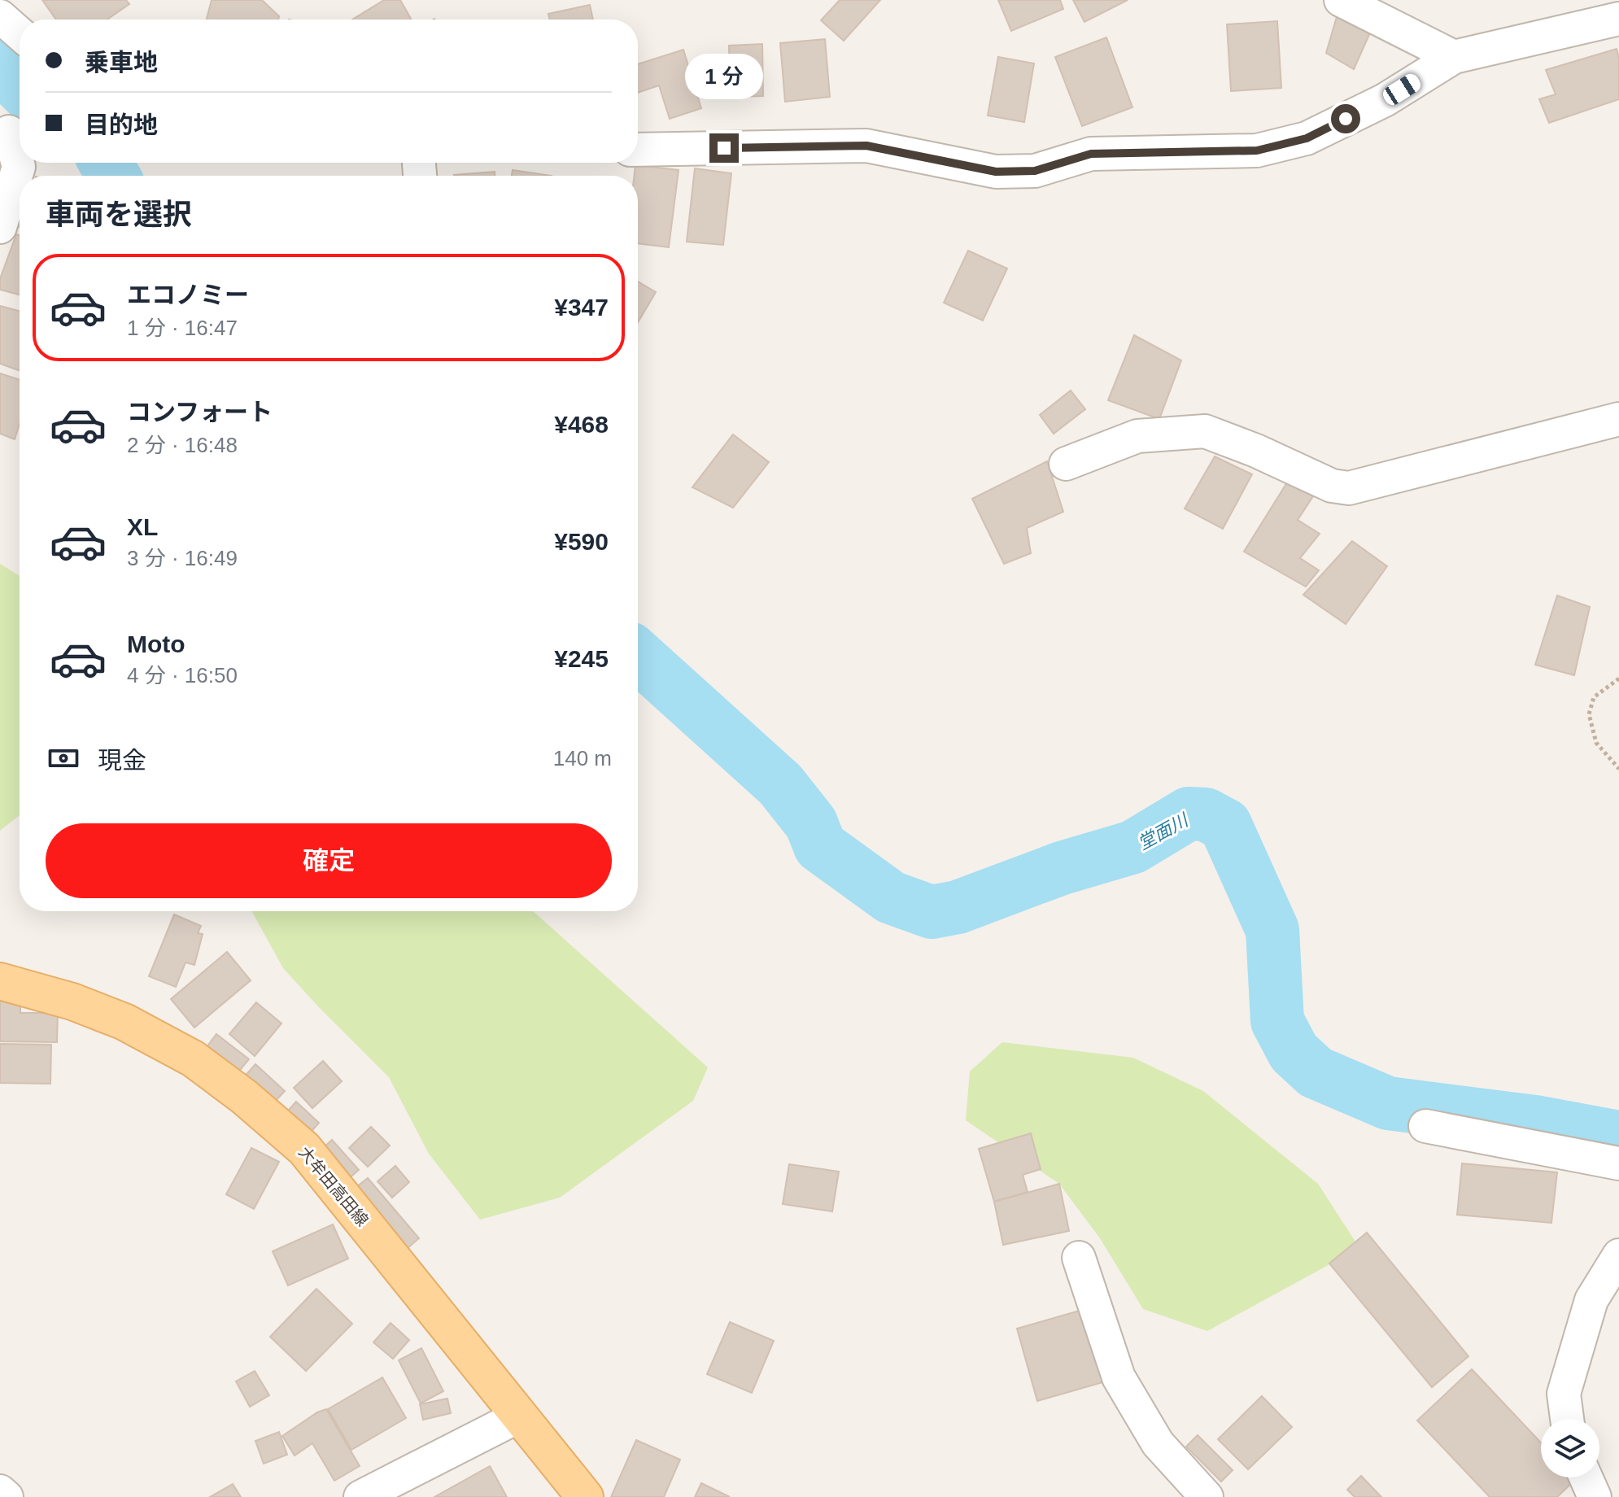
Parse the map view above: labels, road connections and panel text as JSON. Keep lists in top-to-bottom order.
{
  "streets": {
    "main road": ["大牟田高田線"]
  },
  "water": ["堂面川"],
  "page": {
    "banner": ["乗車地", "目的地"],
    "bubble": "1 分",
    "heading": "車両を選択",
    "list": [
      {
        "name": "エコノミー",
        "note": "1 分 · 16:47",
        "value": "¥347"
      },
      {
        "name": "コンフォート",
        "note": "2 分 · 16:48",
        "value": "¥468"
      },
      {
        "name": "XL",
        "note": "3 分 · 16:49",
        "value": "¥590"
      },
      {
        "name": "Moto",
        "note": "4 分 · 16:50",
        "value": "¥245"
      }
    ],
    "pay": ["現金", "140 m"],
    "buttons": "確定"
  }
}
